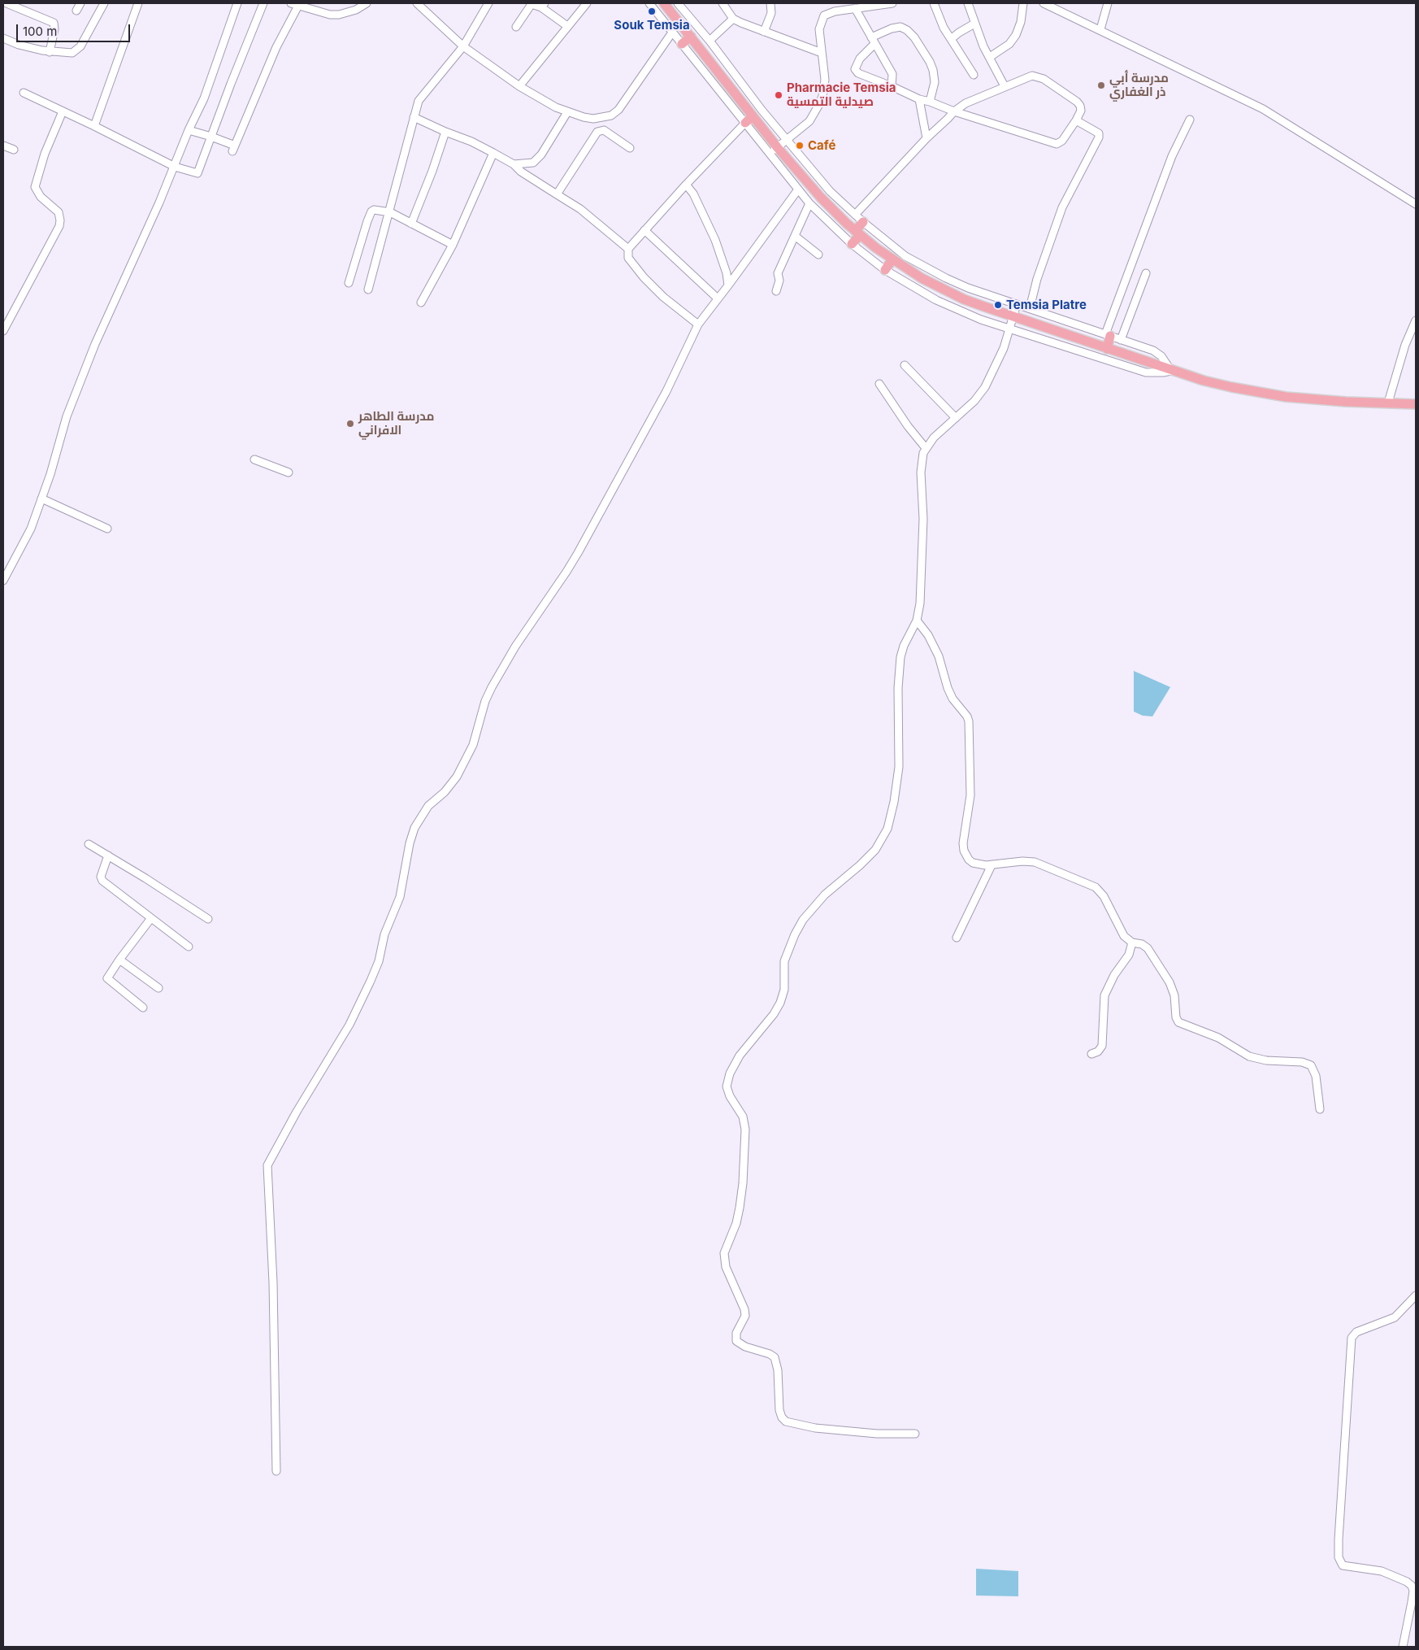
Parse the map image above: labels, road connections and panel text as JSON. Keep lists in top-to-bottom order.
{
  "places": [
    "Souk Temsia",
    "مدرسة أبي ذر الغفاري",
    "Pharmacie Temsia صيدلية التمسية",
    "Café",
    "Temsia Platre",
    "مدرسة الطاهر الافراني"
  ],
  "scale_bar": "100 m"
}
